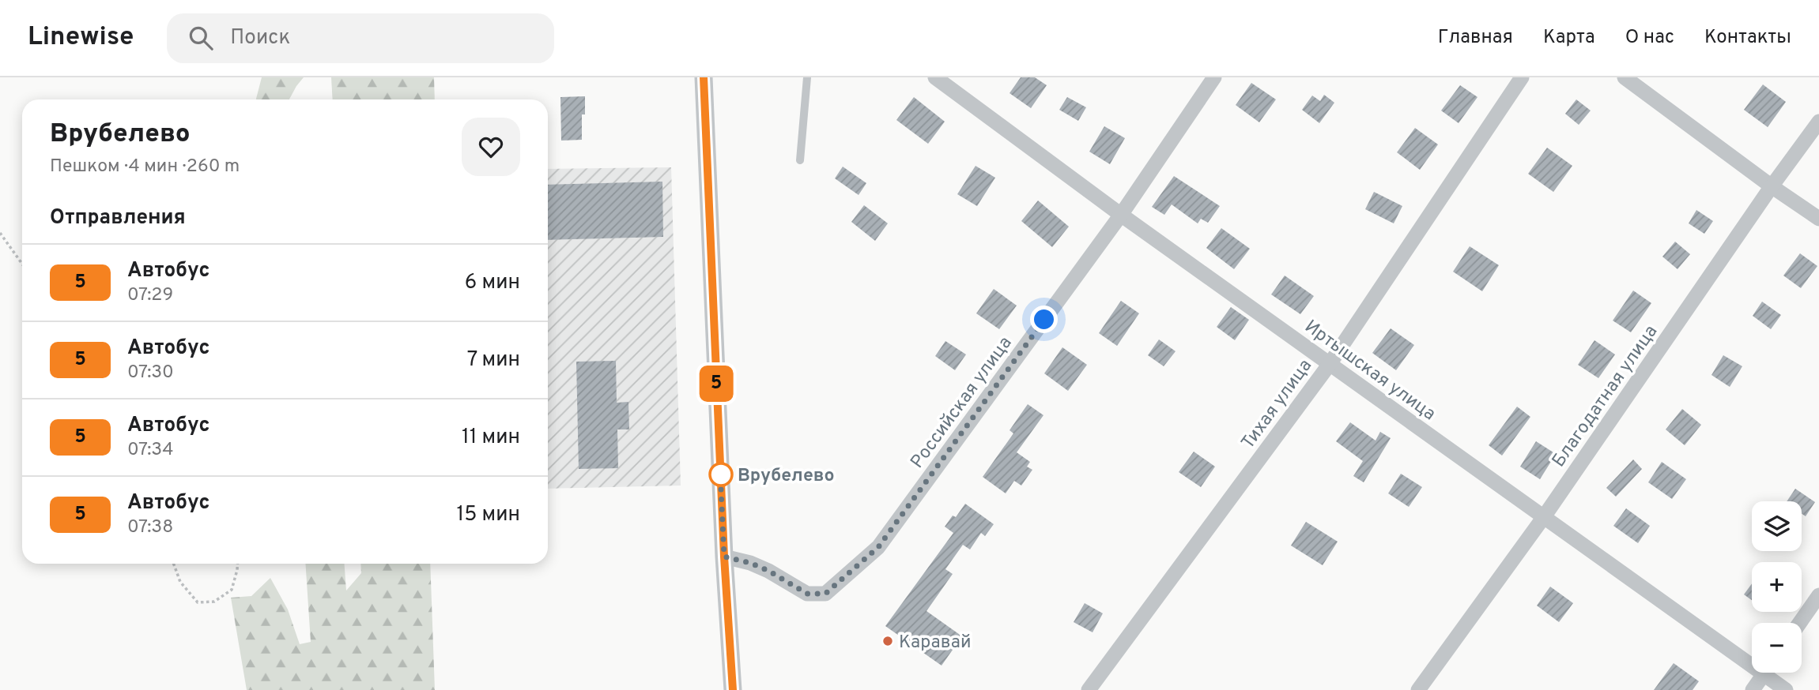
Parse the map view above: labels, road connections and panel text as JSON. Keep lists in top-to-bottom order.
{
  "streets": {
    "street": [
      "Иртышская улица",
      "Благодатная улица",
      "Российская улица",
      "Тихая улица"
    ]
  },
  "crossings": [
    ["Иртышская улица", "Благодатная улица"],
    ["Иртышская улица", "Российская улица"],
    ["Иртышская улица", "Тихая улица"]
  ],
  "places": ["Врубелево", "Каравай"],
  "lines": ["bus line 5"],
  "page": {
    "header": "Linewise",
    "search": "Поиск",
    "nav": [
      "Главная",
      "Карта",
      "О нас",
      "Контакты"
    ],
    "on_map": "5",
    "heading": [
      ["Врубелево", "Пешком · 4 мин · 260 m"],
      "Отправления"
    ],
    "list": [
      {
        "mark": "5",
        "name": "Автобус",
        "note": "07:29",
        "value": "6 мин"
      },
      {
        "mark": "5",
        "name": "Автобус",
        "note": "07:30",
        "value": "7 мин"
      },
      {
        "mark": "5",
        "name": "Автобус",
        "note": "07:34",
        "value": "11 мин"
      },
      {
        "mark": "5",
        "name": "Автобус",
        "note": "07:38",
        "value": "15 мин"
      }
    ],
    "map_buttons": ["+", "−"]
  }
}
